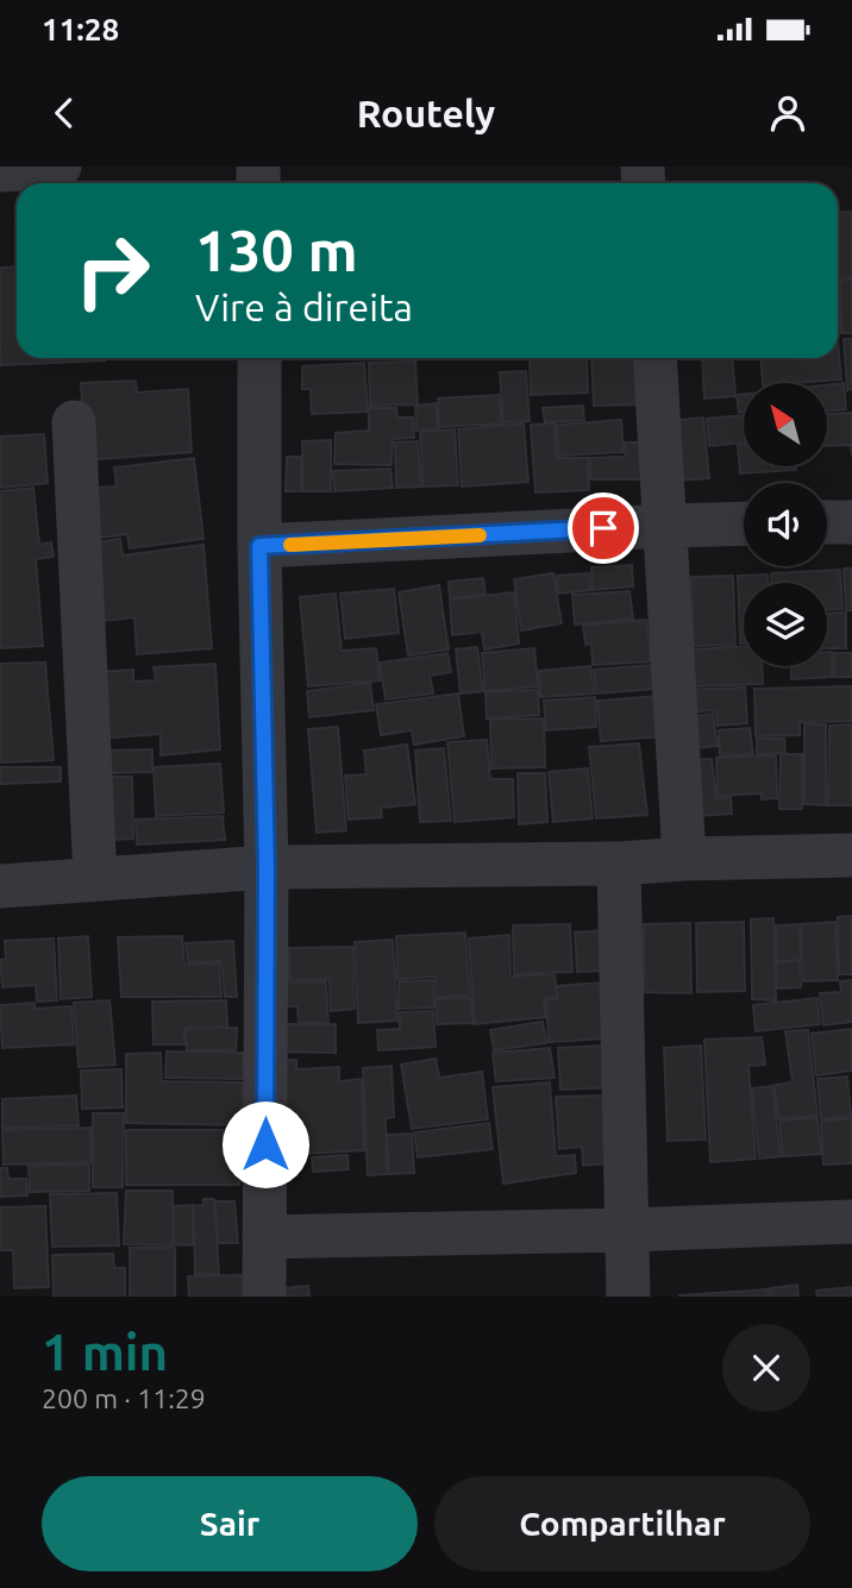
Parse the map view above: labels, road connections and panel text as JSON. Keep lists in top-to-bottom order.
{
  "north": "top left",
  "page": {
    "status": "11:28",
    "header": "Routely",
    "turn": ["130 m", "Vire à direita"],
    "heading": ["1 min", "200 m · 11:29"],
    "buttons": ["Sair", "Compartilhar"]
  }
}
